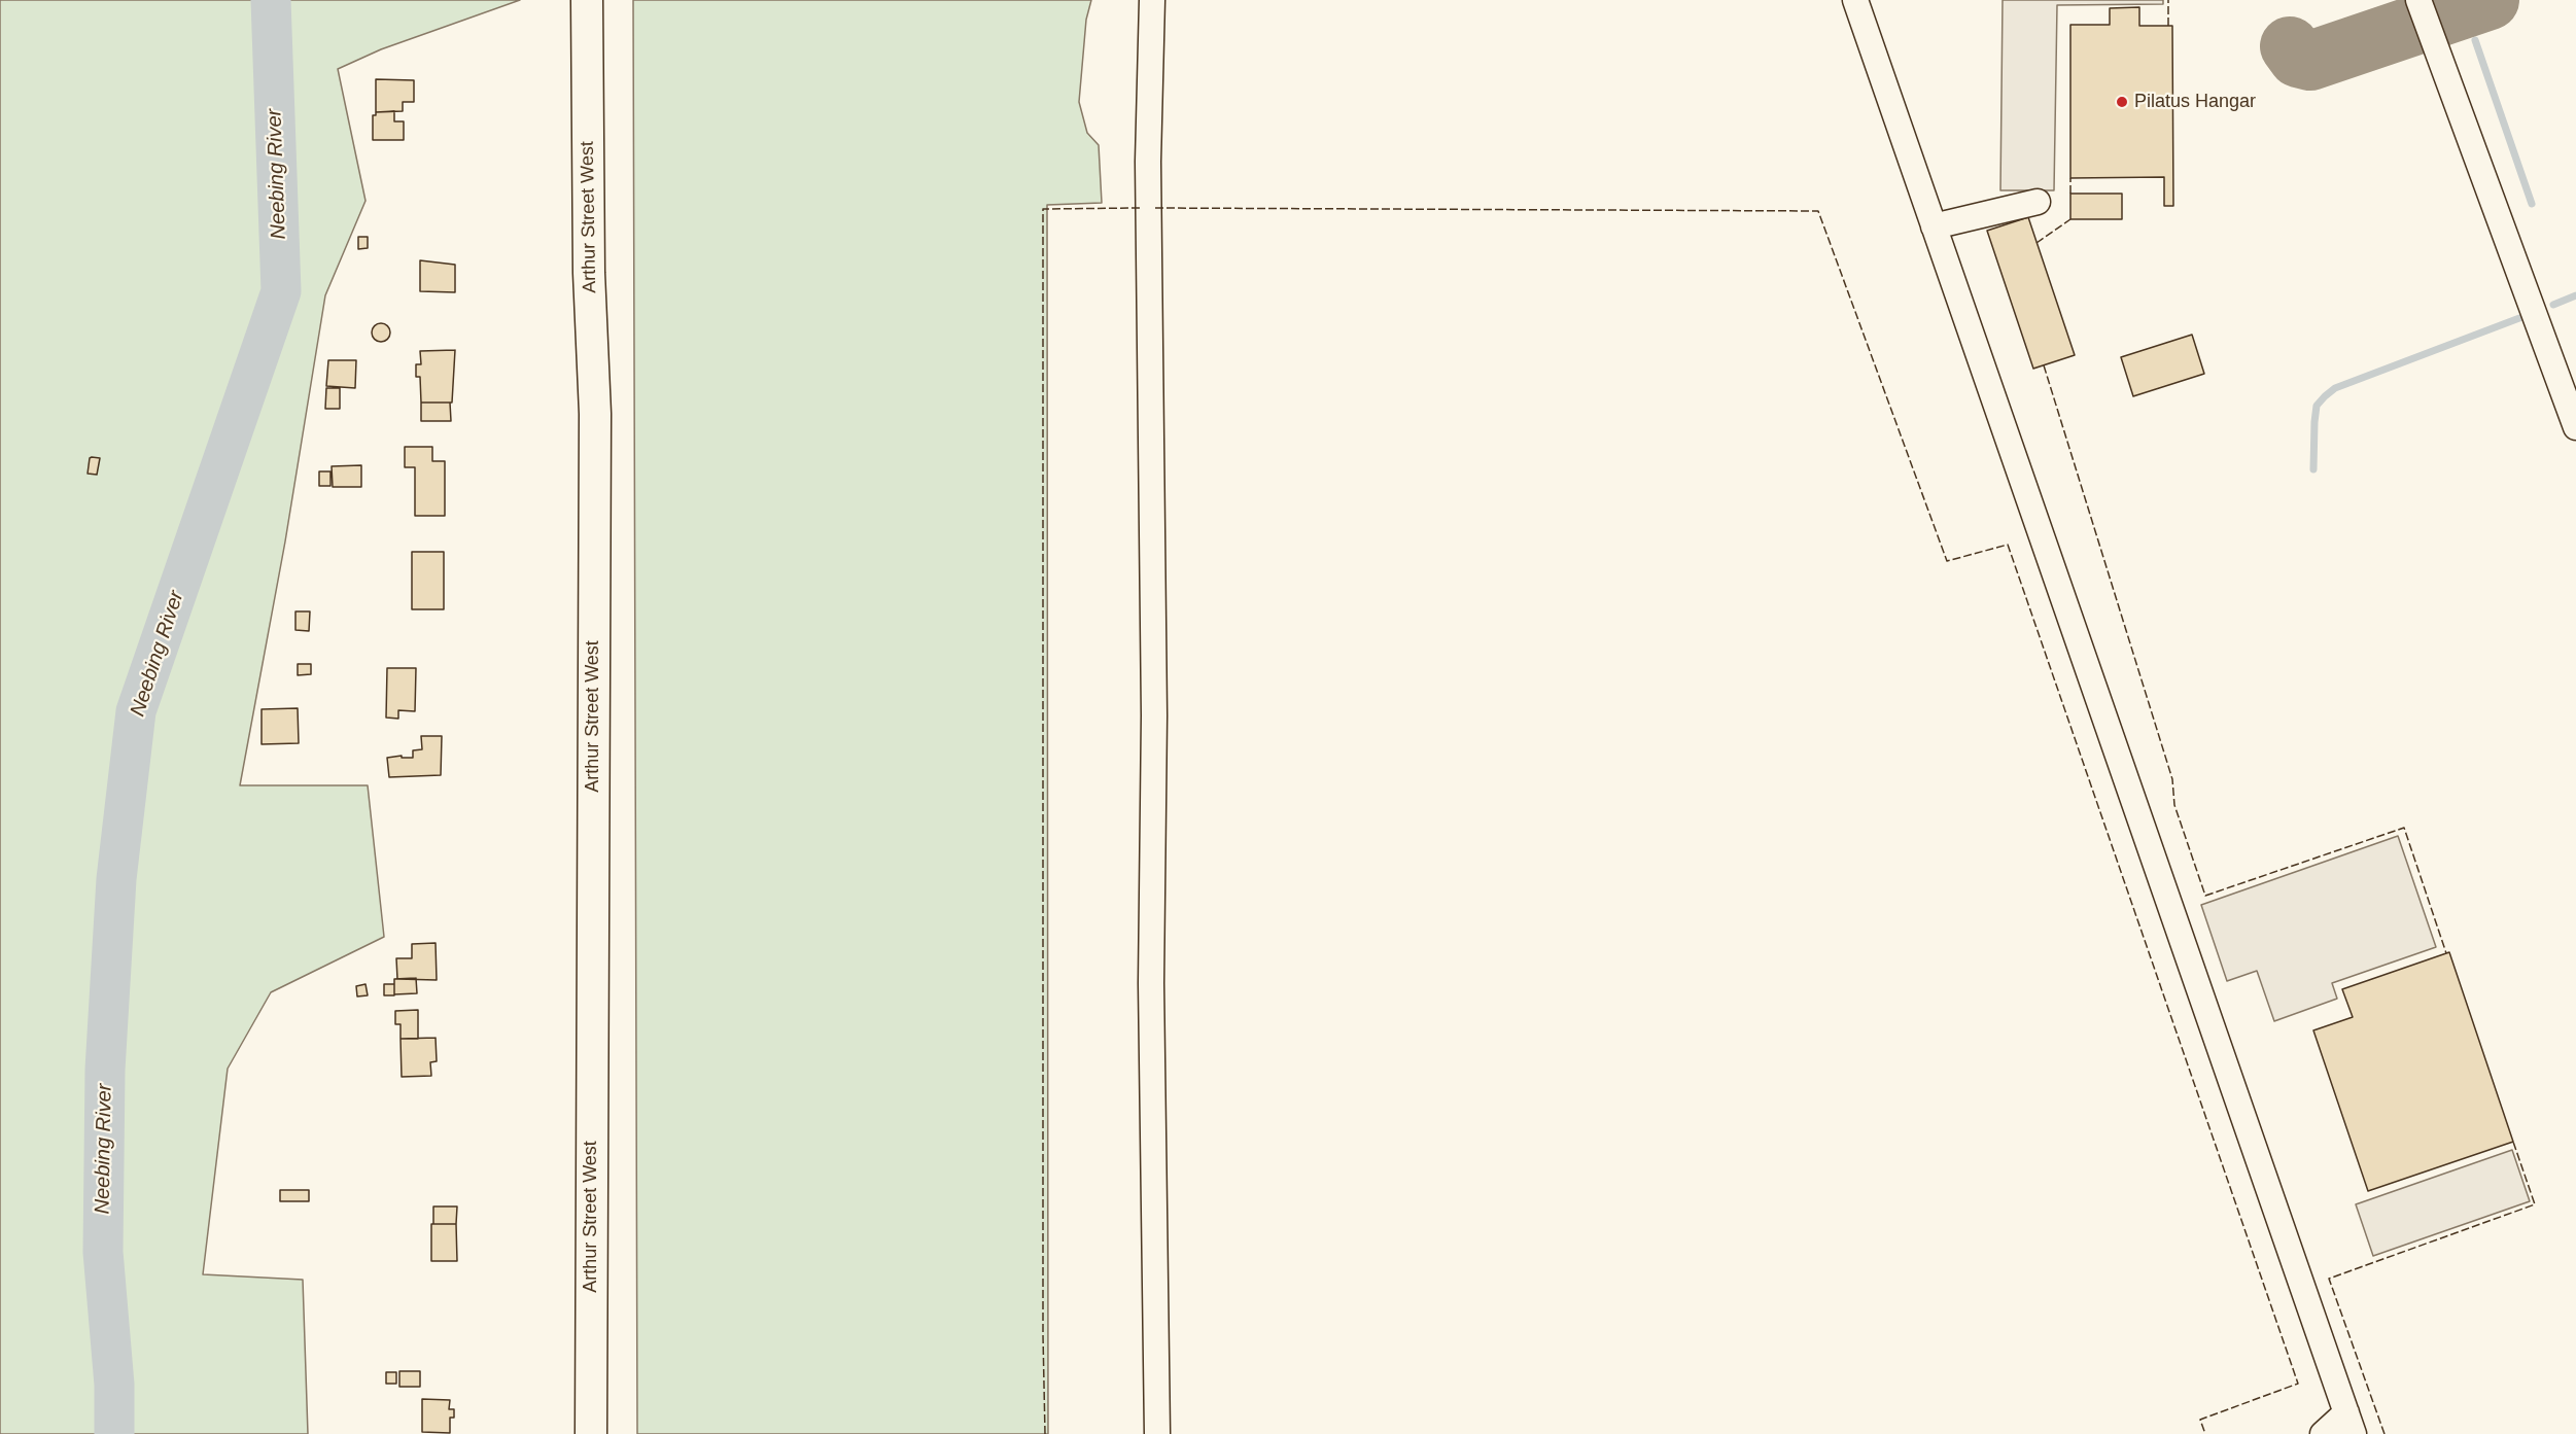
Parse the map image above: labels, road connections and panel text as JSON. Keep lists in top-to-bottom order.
{
  "streets": {
    "main road": ["Arthur Street West"]
  },
  "water": ["Neebing River"],
  "places": ["Pilatus Hangar"]
}
